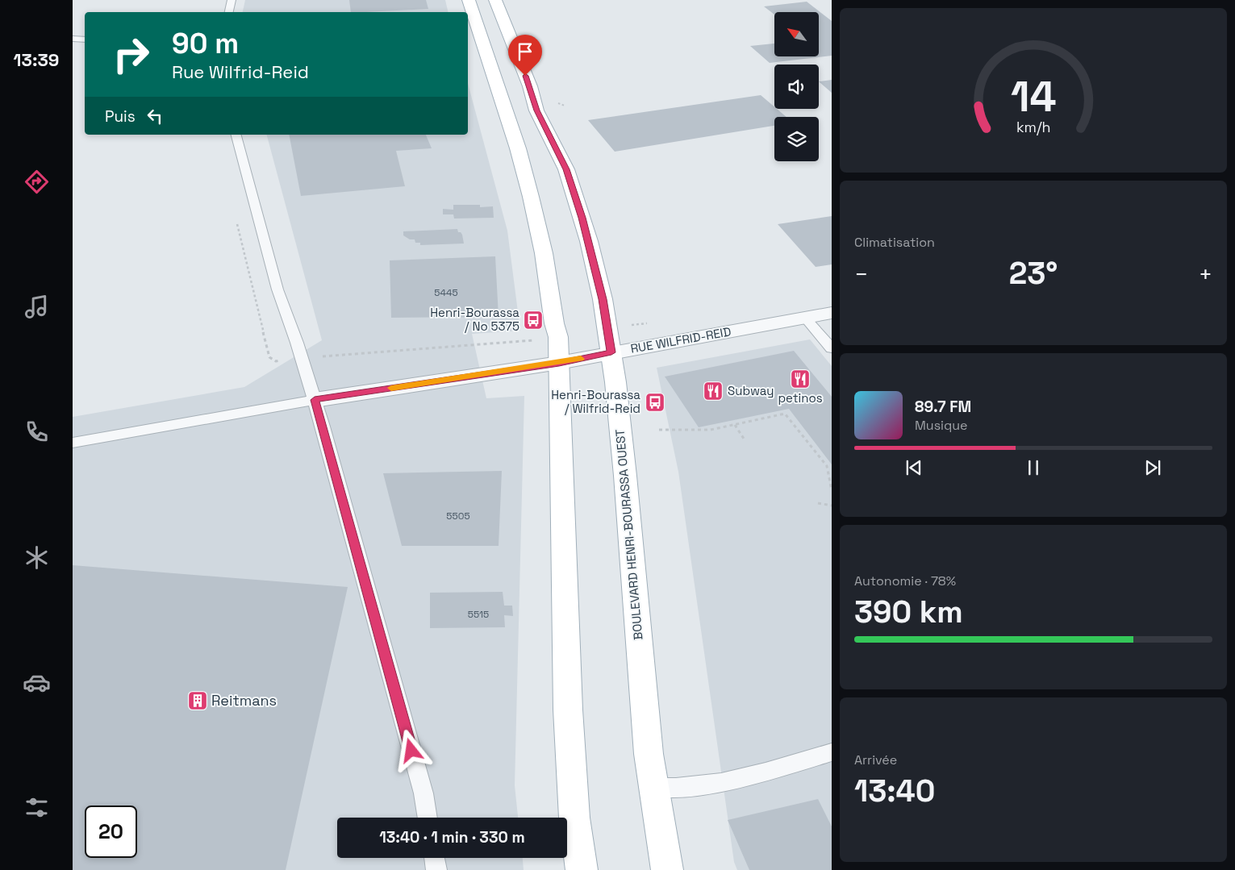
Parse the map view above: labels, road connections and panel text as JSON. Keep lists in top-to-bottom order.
{
  "streets": {
    "main road": ["BOULEVARD HENRI-BOURASSA OUEST"],
    "street": ["RUE WILFRID-REID"]
  },
  "crossings": [
    ["RUE WILFRID-REID", "BOULEVARD HENRI-BOURASSA OUEST"]
  ],
  "places": {
    "bus stop": ["Henri-Bourassa / No 5375", "Henri-Bourassa / Wilfrid-Reid"],
    "restaurant": ["petinos", "Subway"],
    "building": ["Reitmans"]
  },
  "house_numbers": ["5445", "5505", "5515"],
  "north": "top left",
  "page": {
    "tabs": "13:39",
    "turn": ["90 m", "Rue Wilfrid-Reid"],
    "then": "Puis",
    "tile": [
      "Climatisation",
      ["Autonomie · 78%", "390 km"],
      ["Arrivée", "13:40"]
    ],
    "heat": ["−", "23°", "+"],
    "song": ["89.7 FM", "Musique"],
    "limit": "20",
    "trip": "13:40 · 1 min · 330 m",
    "gauge": ["14", "km/h"]
  }
}
